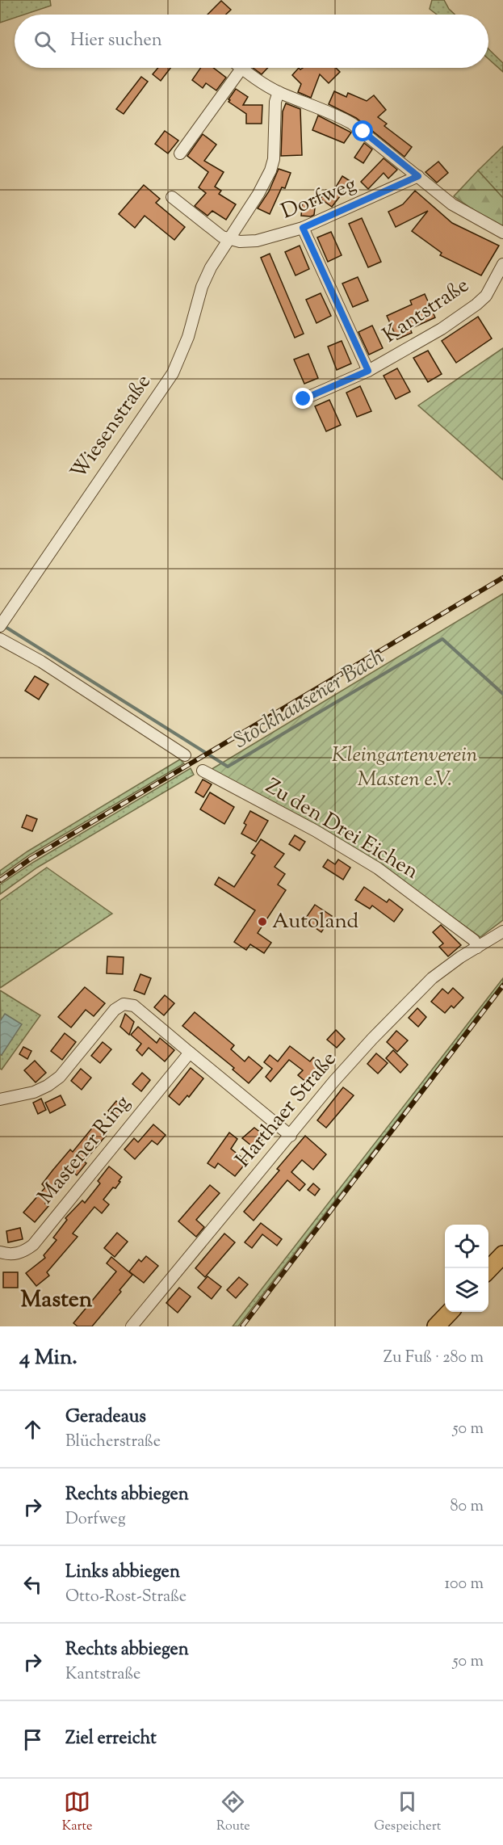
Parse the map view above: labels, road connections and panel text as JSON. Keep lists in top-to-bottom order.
{
  "streets": {
    "street": [
      "Dorfweg",
      "Kantstraße",
      "Wiesenstraße",
      "Zu den Drei Eichen",
      "Harthaer Straße",
      "Mastener Ring"
    ]
  },
  "crossings": [
    ["Dorfweg", "Wiesenstraße"],
    ["Zu den Drei Eichen", "Harthaer Straße"]
  ],
  "districts": ["Masten"],
  "water": ["Stockhausener Bach"],
  "parks": ["Kleingartenverein Masten e.V."],
  "places": ["Autoland"],
  "page": {
    "search": "Hier suchen",
    "heading": ["4 Min.", "Zu Fuß · 280 m"],
    "list": [
      ["Geradeaus", "Blücherstraße", "50 m"],
      ["Rechts abbiegen", "Dorfweg", "80 m"],
      ["Links abbiegen", "Otto-Rost-Straße", "100 m"],
      ["Rechts abbiegen", "Kantstraße", "50 m"],
      "Ziel erreicht"
    ],
    "nav": ["Karte", "Route", "Gespeichert"]
  }
}
